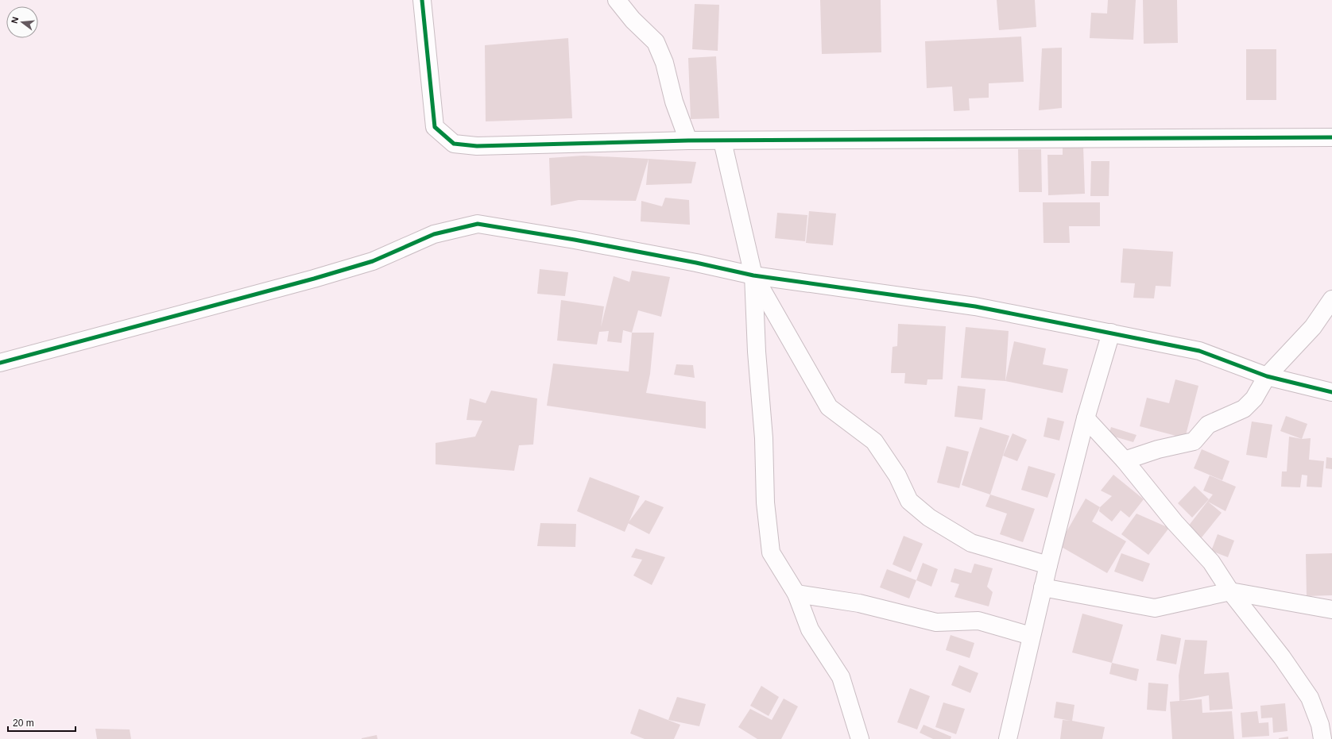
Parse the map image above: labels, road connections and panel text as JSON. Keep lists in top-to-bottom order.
{
  "scale_bar": "20 m",
  "north": "left"
}
